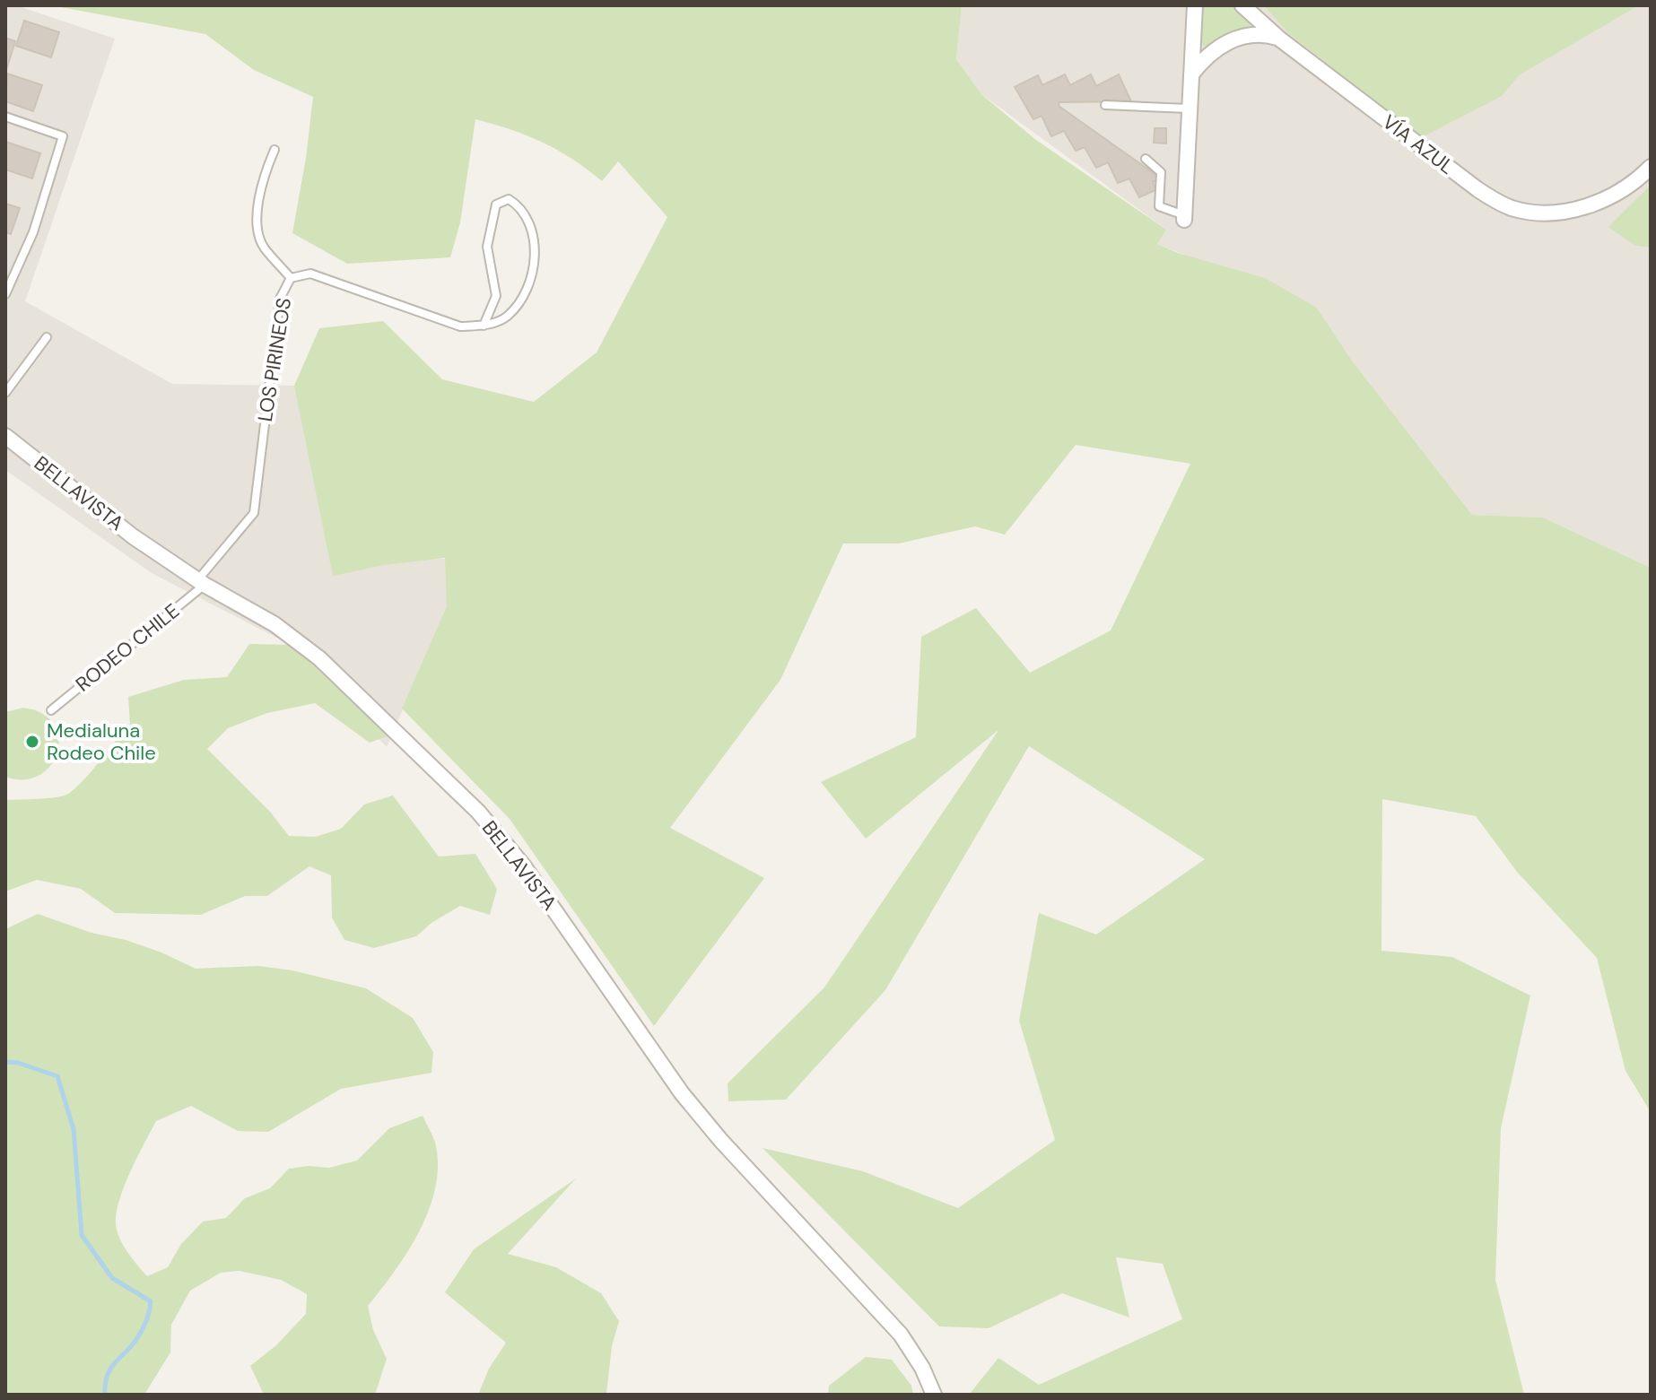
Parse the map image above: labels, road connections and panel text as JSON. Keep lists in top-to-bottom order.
{
  "streets": {
    "street": ["VÍA AZUL", "BELLAVISTA"],
    "lane": ["LOS PIRINEOS", "RODEO CHILE"]
  },
  "crossings": [
    ["LOS PIRINEOS", "BELLAVISTA"],
    ["LOS PIRINEOS", "RODEO CHILE"],
    ["BELLAVISTA", "RODEO CHILE"]
  ],
  "places": ["Medialuna Rodeo Chile"]
}
